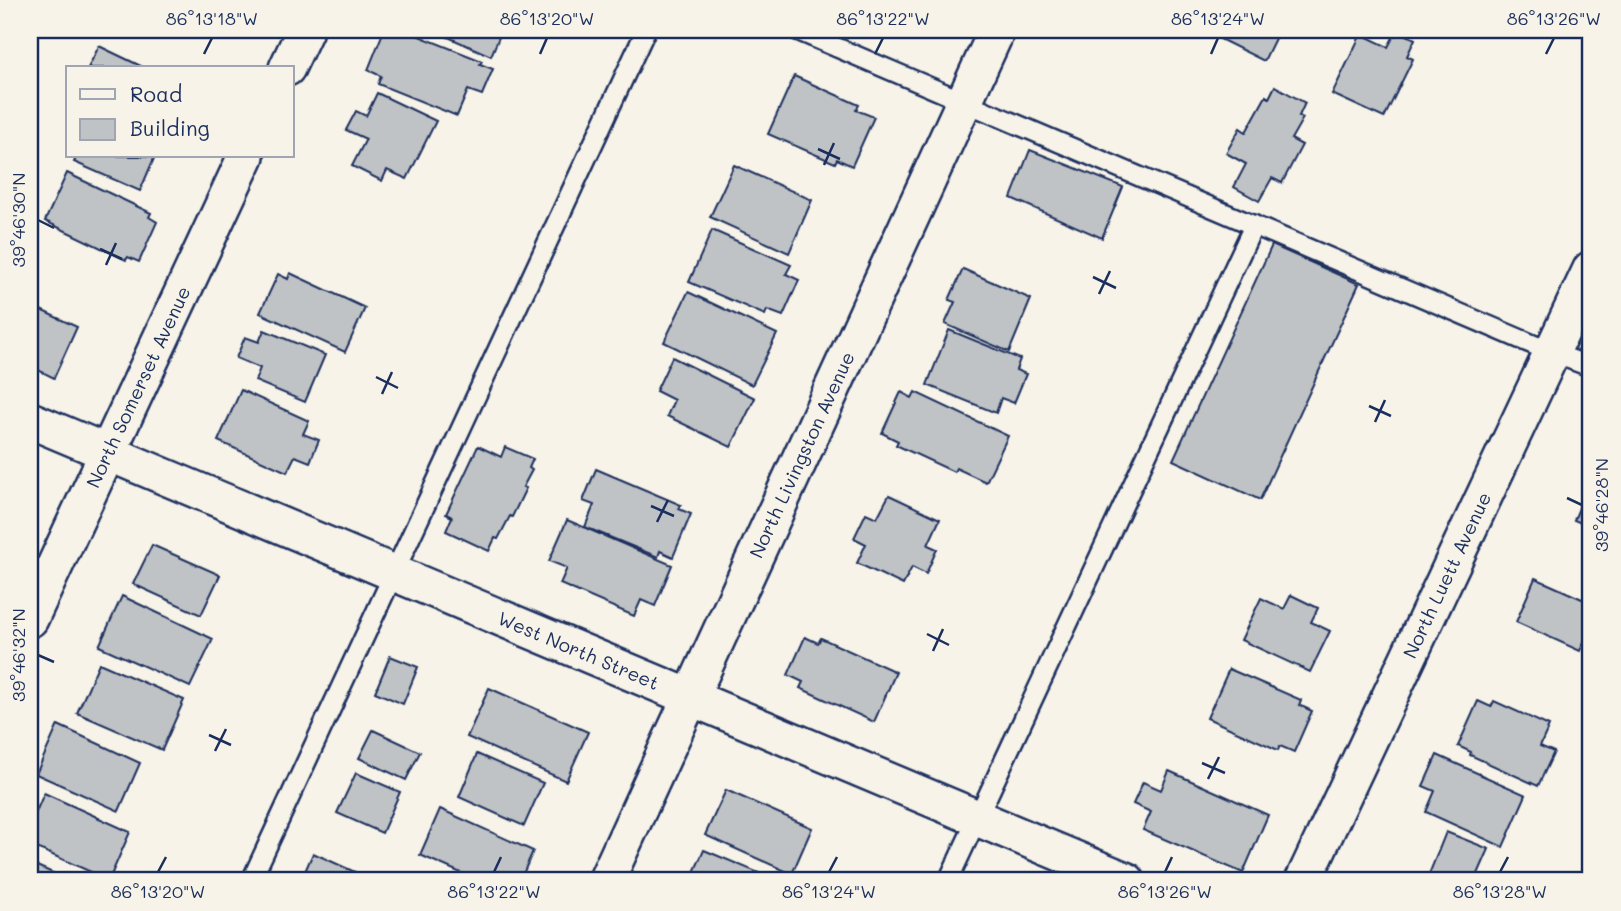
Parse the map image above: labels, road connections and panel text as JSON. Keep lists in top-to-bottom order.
{
  "streets": {
    "street": [
      "North Somerset Avenue",
      "North Livingston Avenue",
      "North Luett Avenue",
      "West North Street"
    ]
  },
  "crossings": [
    ["North Somerset Avenue", "West North Street"],
    ["North Livingston Avenue", "West North Street"]
  ],
  "legend": ["Road", "Building"],
  "coordinates": [
    "86°13'18\"W",
    "86°13'20\"W",
    "86°13'22\"W",
    "86°13'24\"W",
    "86°13'26\"W",
    "39°46'30\"N",
    "39°46'28\"N",
    "39°46'32\"N",
    "86°13'28\"W"
  ]
}
